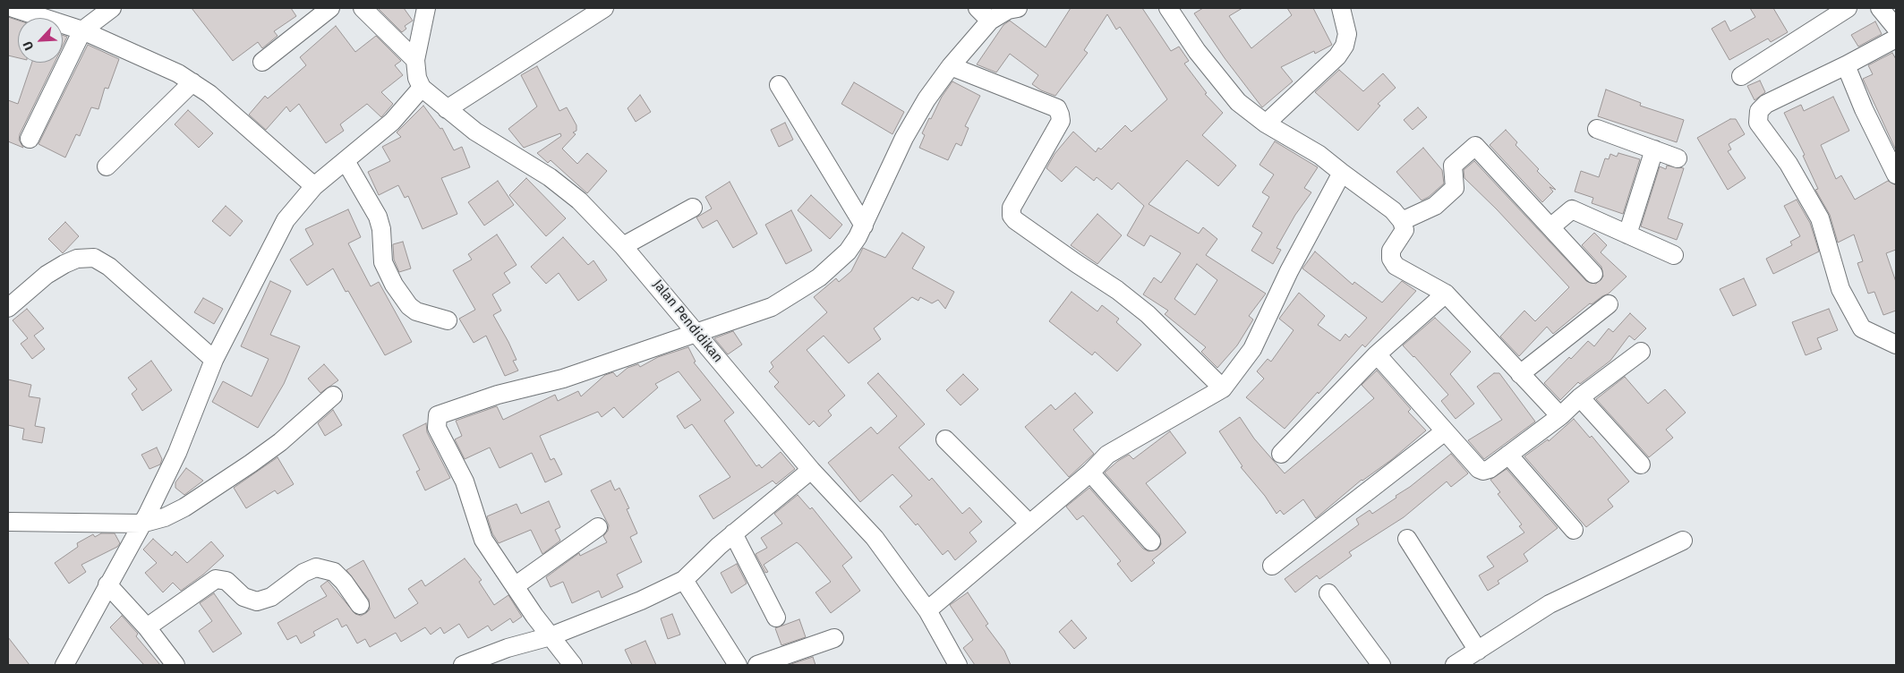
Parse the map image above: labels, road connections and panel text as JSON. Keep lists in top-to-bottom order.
{
  "streets": {
    "street": ["Jalan Pendidikan"]
  },
  "north": "bottom left"
}
